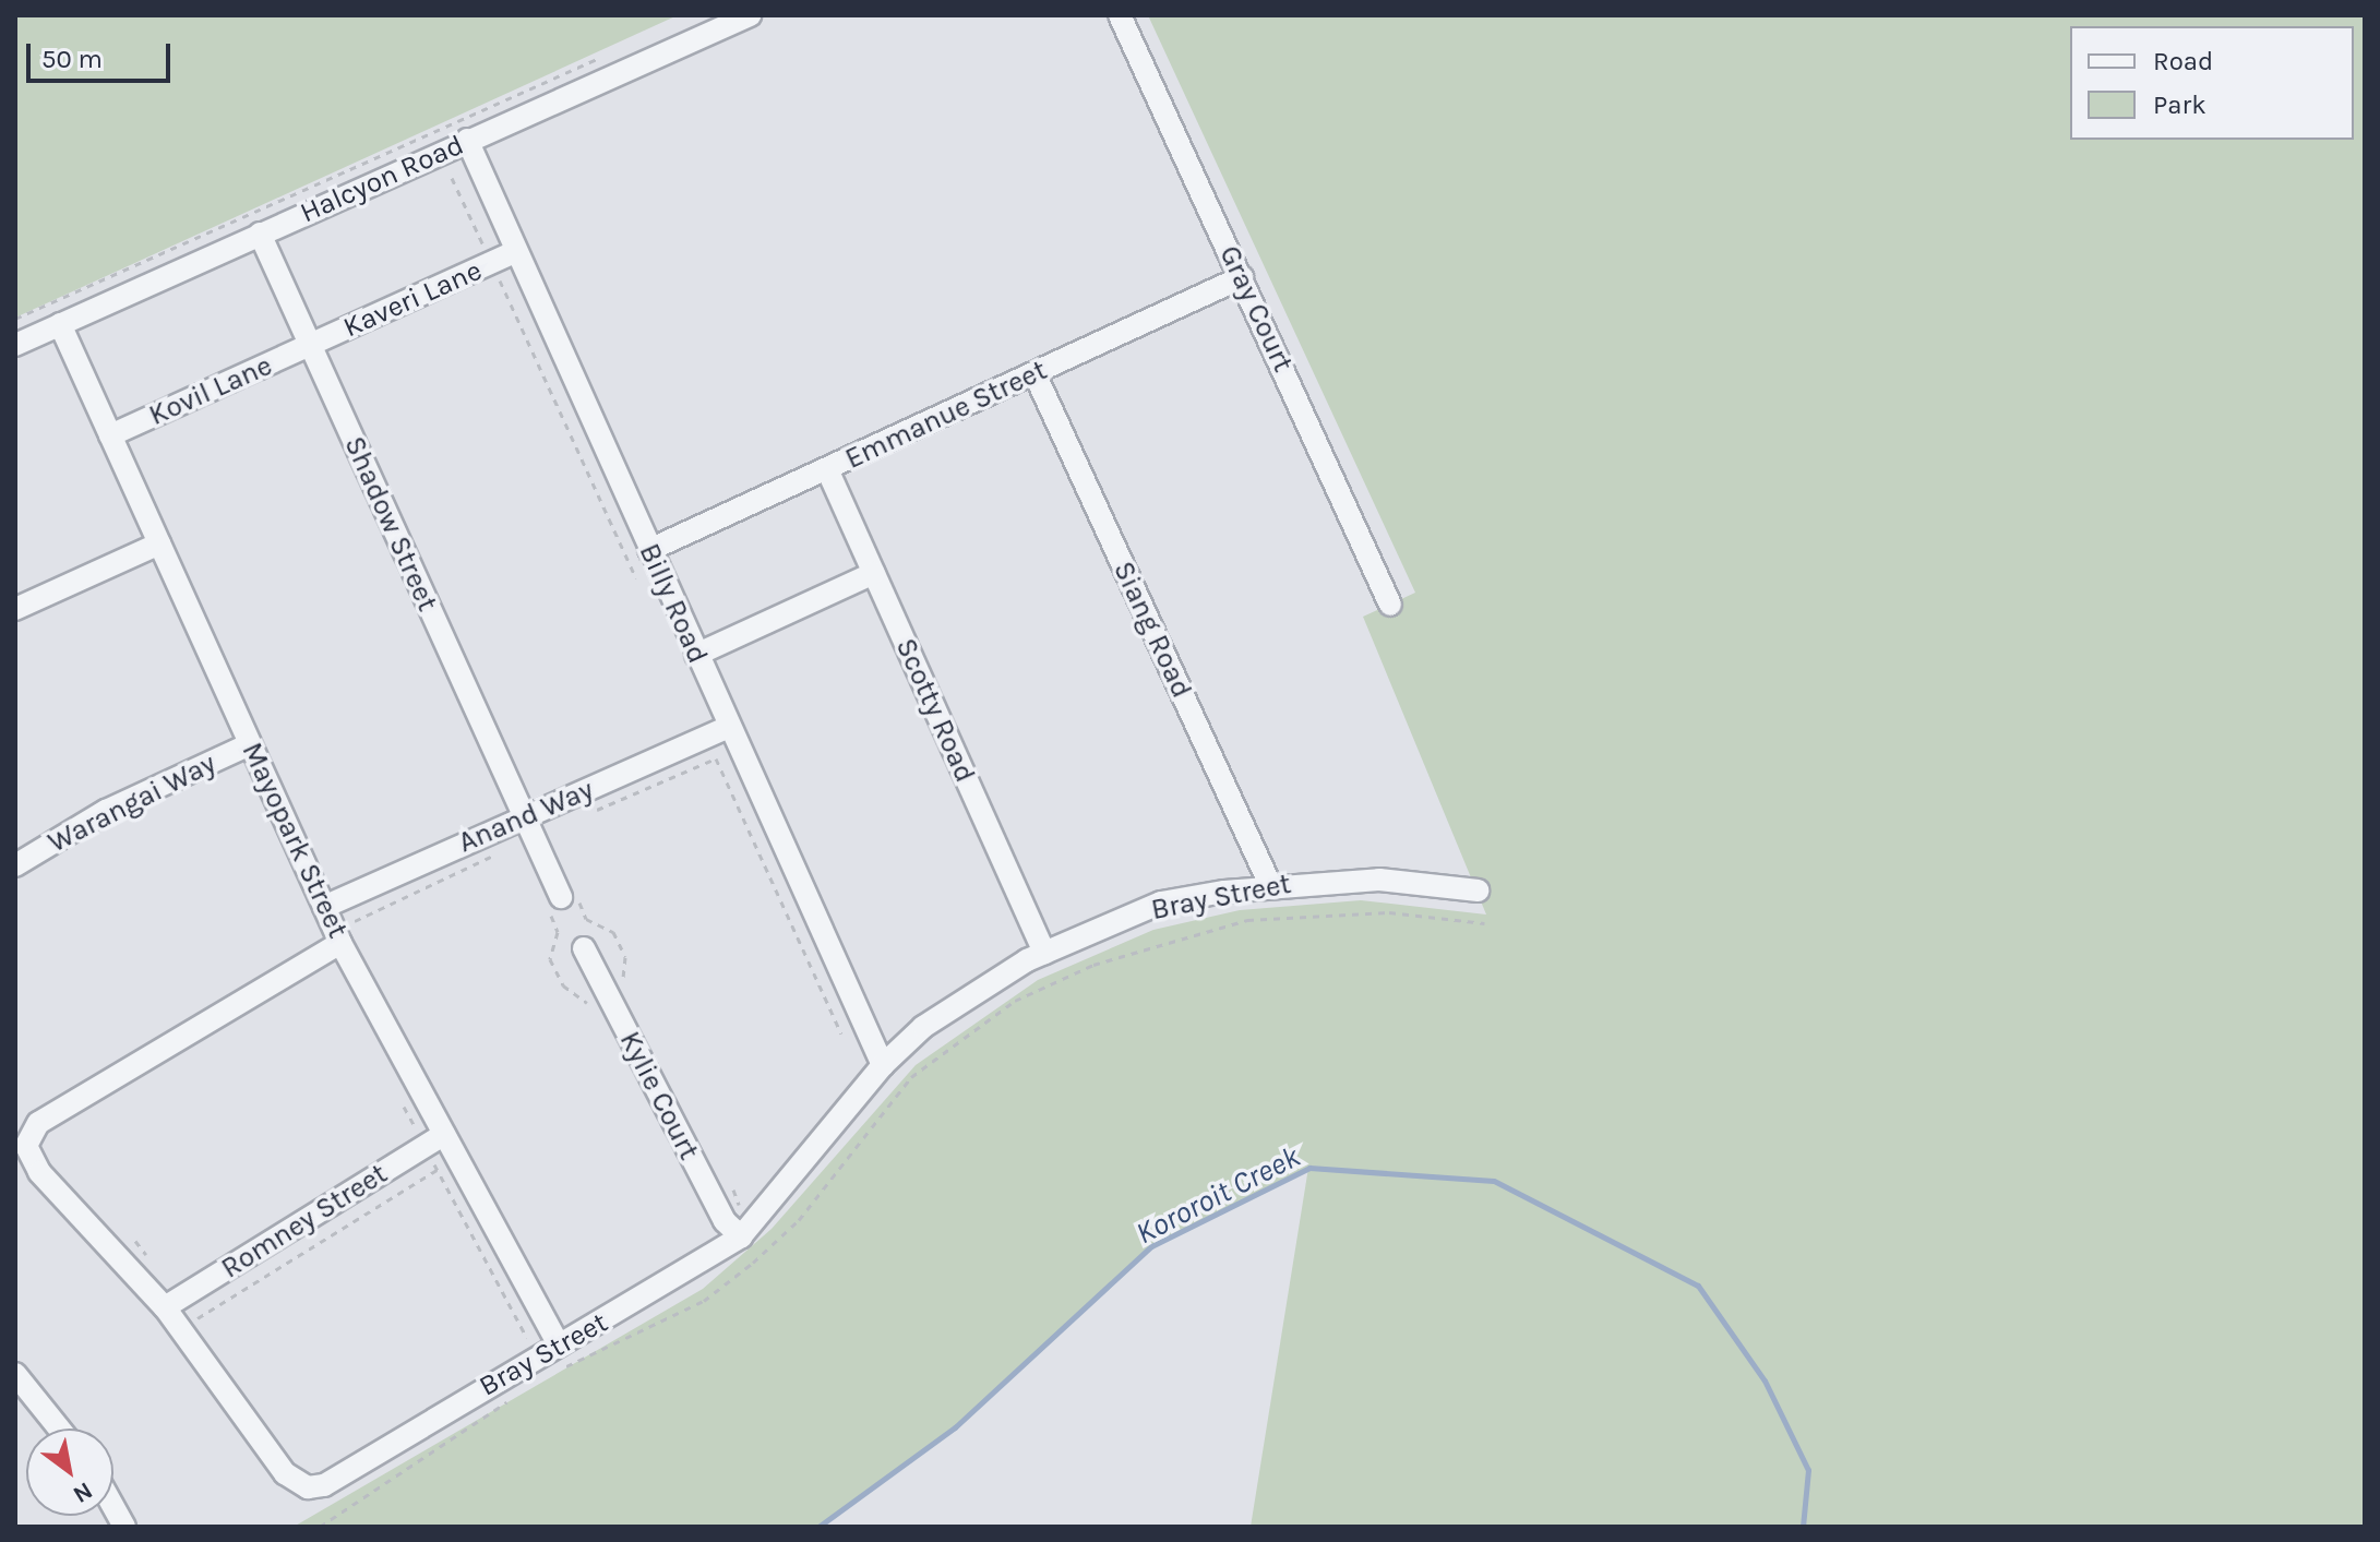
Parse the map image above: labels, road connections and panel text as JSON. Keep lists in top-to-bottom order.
{
  "streets": {
    "street": [
      "Halcyon Road",
      "Kaveri Lane",
      "Gray Court",
      "Kovil Lane",
      "Emmanue Street",
      "Shadow Street",
      "Billy Road",
      "Siang Road",
      "Scotty Road",
      "Warangai Way",
      "Anand Way",
      "Mayopark Street",
      "Bray Street",
      "Kylie Court",
      "Romney Street"
    ]
  },
  "crossings": [
    ["Halcyon Road", "Shadow Street"],
    ["Halcyon Road", "Billy Road"],
    ["Halcyon Road", "Mayopark Street"],
    ["Kaveri Lane", "Kovil Lane"],
    ["Kaveri Lane", "Shadow Street"],
    ["Kaveri Lane", "Billy Road"],
    ["Gray Court", "Emmanue Street"],
    ["Kovil Lane", "Shadow Street"],
    ["Kovil Lane", "Mayopark Street"],
    ["Emmanue Street", "Billy Road"],
    ["Emmanue Street", "Siang Road"],
    ["Emmanue Street", "Scotty Road"],
    ["Shadow Street", "Anand Way"],
    ["Billy Road", "Anand Way"],
    ["Billy Road", "Bray Street"],
    ["Siang Road", "Bray Street"],
    ["Scotty Road", "Bray Street"],
    ["Warangai Way", "Mayopark Street"],
    ["Anand Way", "Mayopark Street"],
    ["Mayopark Street", "Bray Street"],
    ["Mayopark Street", "Romney Street"],
    ["Bray Street", "Kylie Court"],
    ["Bray Street", "Romney Street"]
  ],
  "water": ["Kororoit Creek"],
  "legend": ["Road", "Park"],
  "scale_bar": "50 m",
  "north": "bottom right"
}
